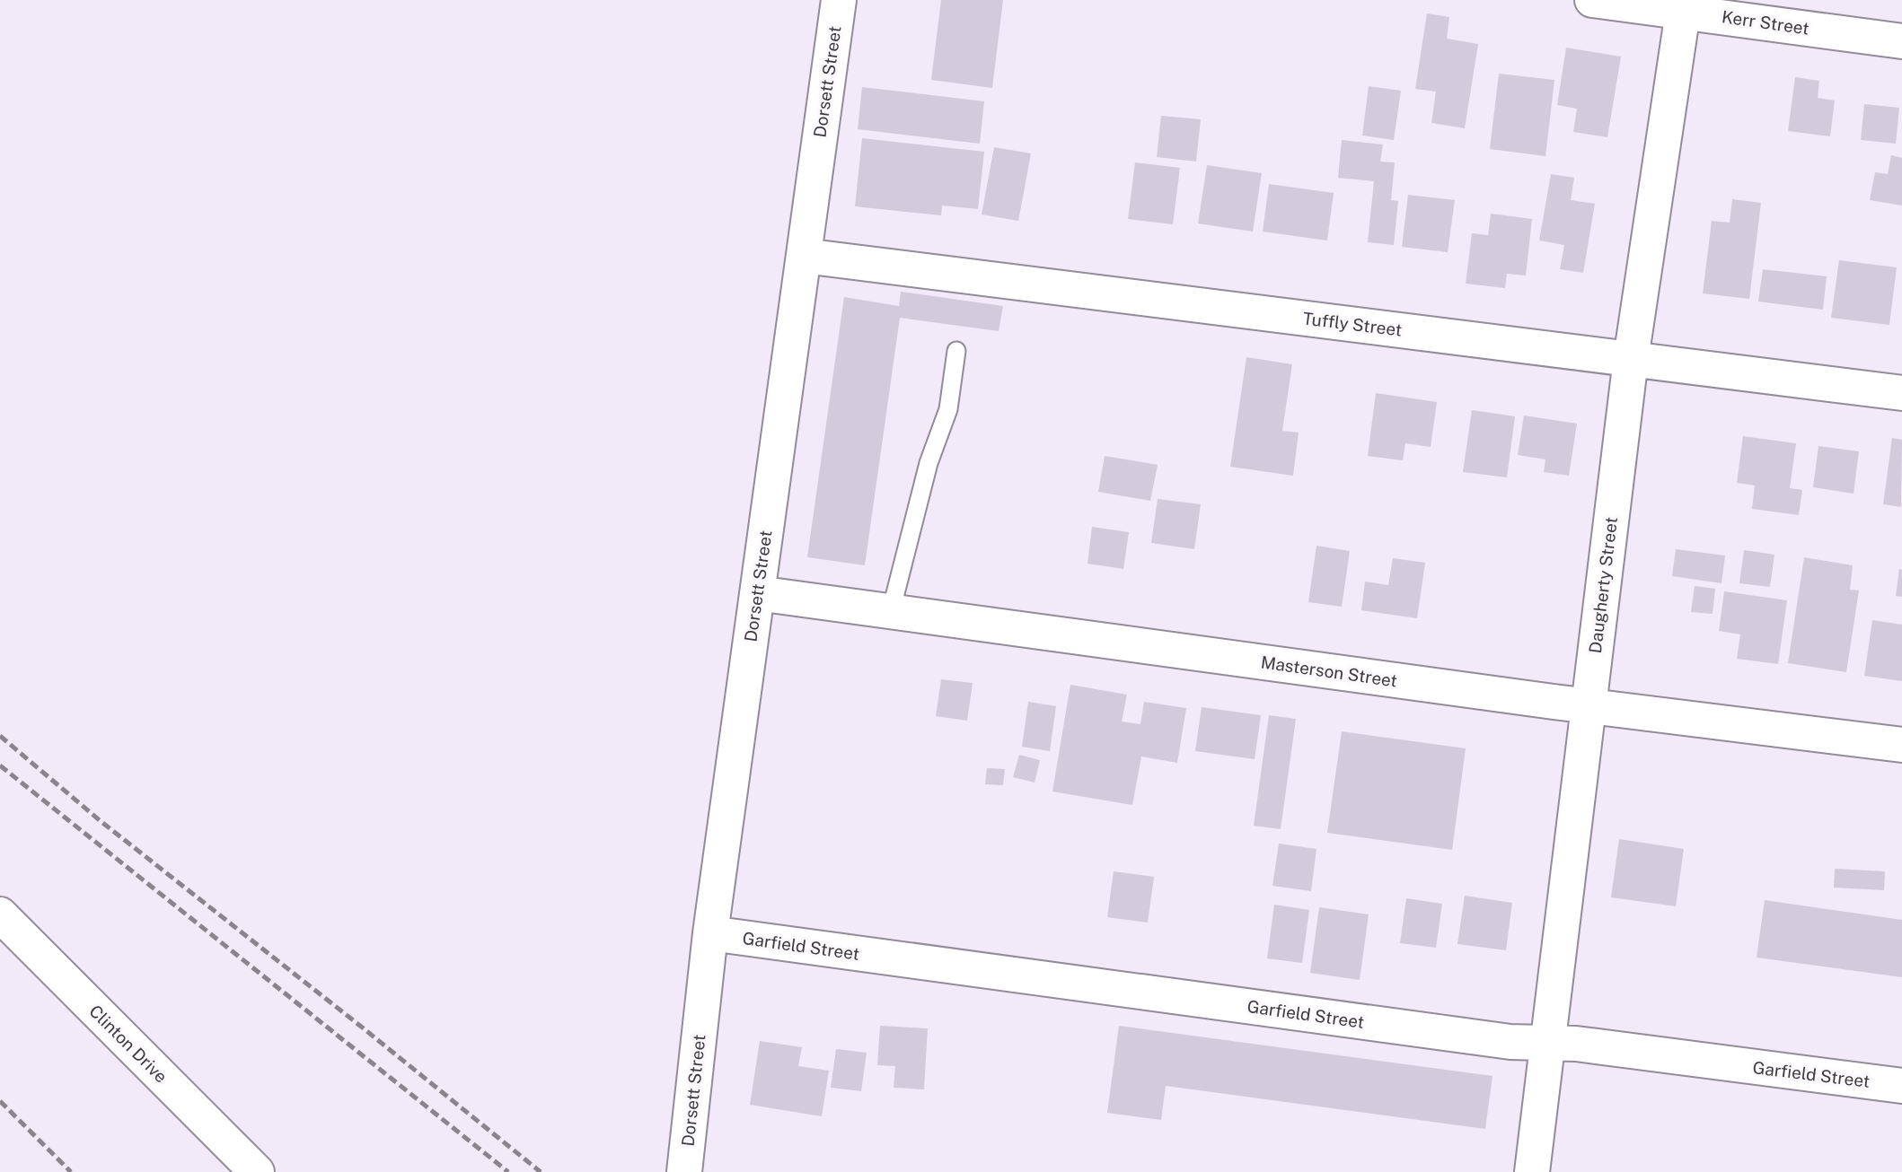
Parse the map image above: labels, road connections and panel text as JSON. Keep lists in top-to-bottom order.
{
  "streets": {
    "street": [
      "Kerr Street",
      "Dorsett Street",
      "Tuffly Street",
      "Daugherty Street",
      "Masterson Street",
      "Garfield Street",
      "Clinton Drive"
    ]
  },
  "crossings": [
    ["Kerr Street", "Daugherty Street"],
    ["Dorsett Street", "Tuffly Street"],
    ["Dorsett Street", "Masterson Street"],
    ["Dorsett Street", "Garfield Street"],
    ["Tuffly Street", "Daugherty Street"],
    ["Daugherty Street", "Masterson Street"],
    ["Daugherty Street", "Garfield Street"]
  ]
}
